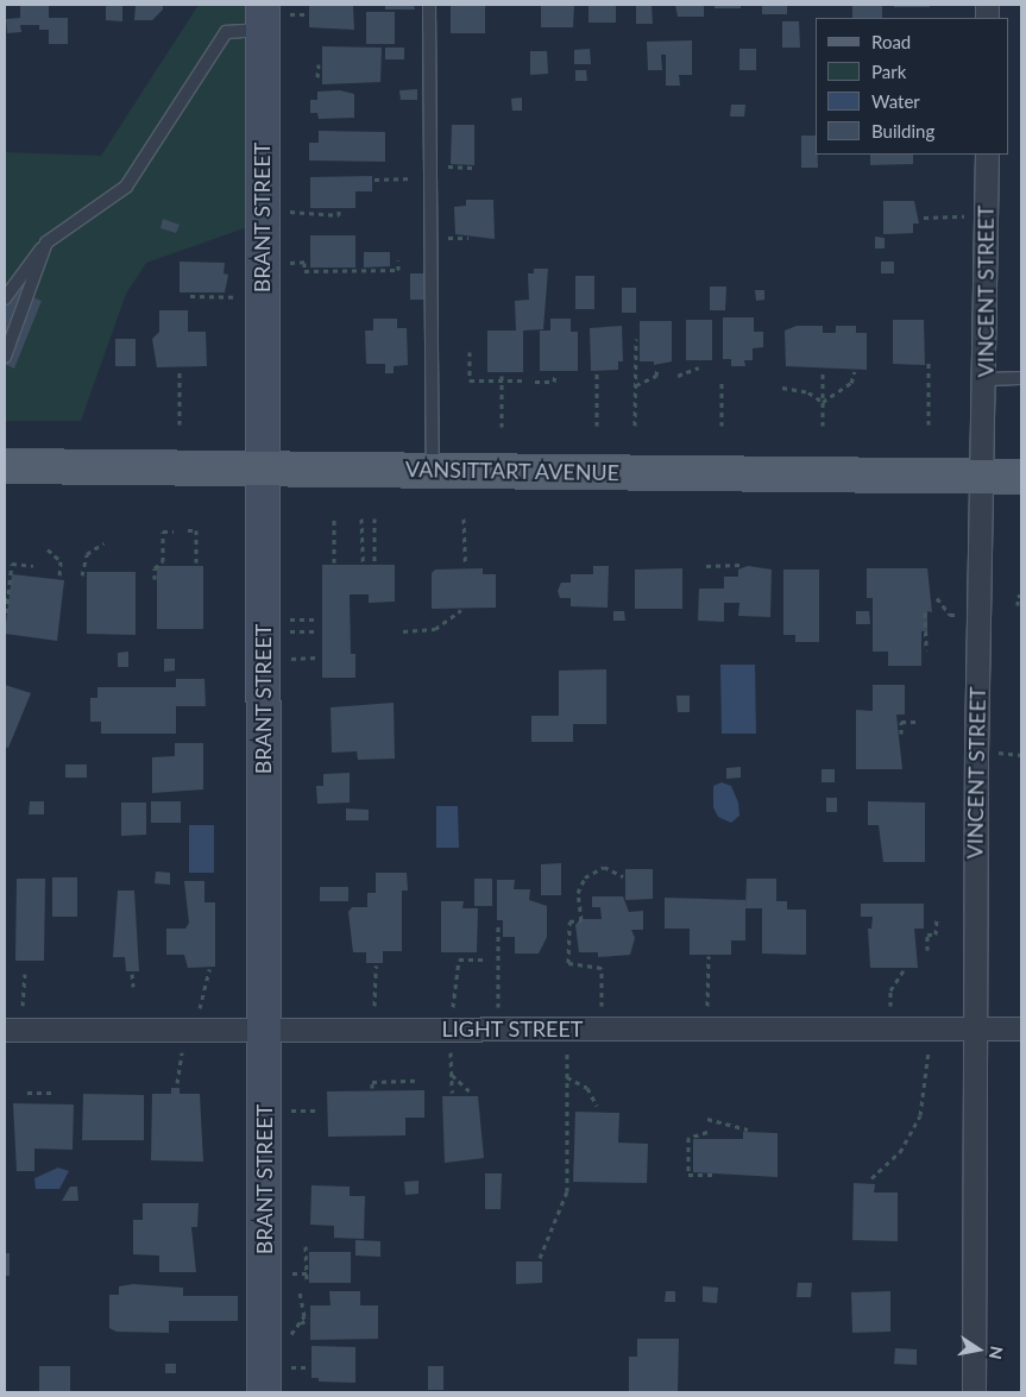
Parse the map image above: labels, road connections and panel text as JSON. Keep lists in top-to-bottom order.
{
  "streets": {
    "main road": ["VANSITTART AVENUE"],
    "street": ["BRANT STREET", "VINCENT STREET", "LIGHT STREET"]
  },
  "crossings": [
    ["BRANT STREET", "VANSITTART AVENUE"],
    ["BRANT STREET", "LIGHT STREET"],
    ["VINCENT STREET", "VANSITTART AVENUE"],
    ["VINCENT STREET", "LIGHT STREET"]
  ],
  "legend": [
    "Road",
    "Park",
    "Water",
    "Building"
  ],
  "north": "right"
}
